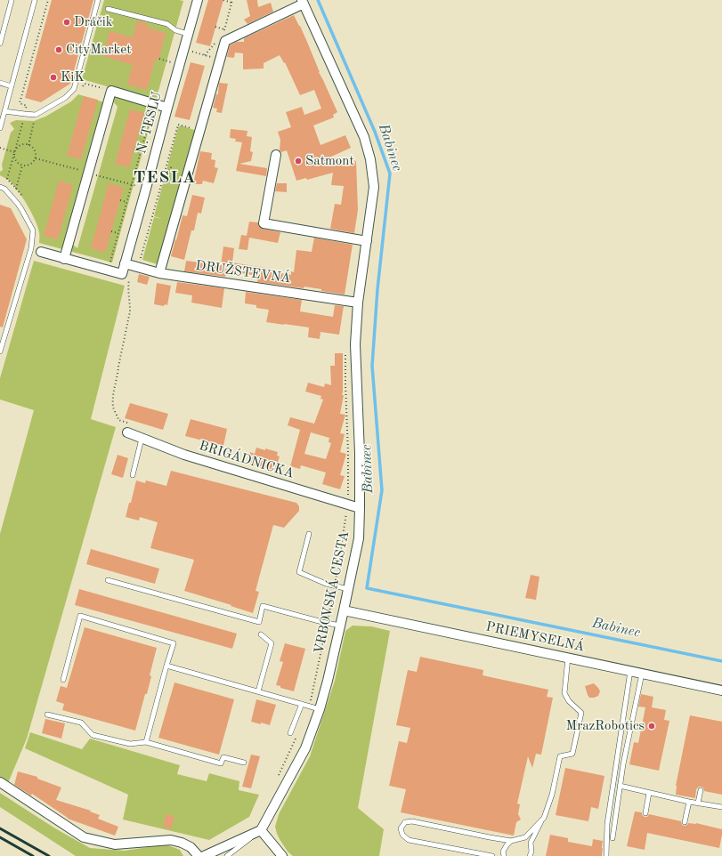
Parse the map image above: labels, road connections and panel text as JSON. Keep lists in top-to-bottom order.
{
  "streets": {
    "street": [
      "N. TESLU",
      "DRUŽSTEVNÁ",
      "BRIGÁDNICKA",
      "VRBOVSKÁ CESTA",
      "PRIEMYSELNÁ"
    ]
  },
  "crossings": [
    ["N. TESLU", "DRUŽSTEVNÁ"],
    ["DRUŽSTEVNÁ", "VRBOVSKÁ CESTA"],
    ["BRIGÁDNICKA", "VRBOVSKÁ CESTA"],
    ["VRBOVSKÁ CESTA", "PRIEMYSELNÁ"]
  ],
  "districts": ["TESLA"],
  "water": ["Babinec"],
  "places": [
    "Dráčik",
    "CityMarket",
    "KiK",
    "Satmont",
    "MrazRobotics"
  ]
}
